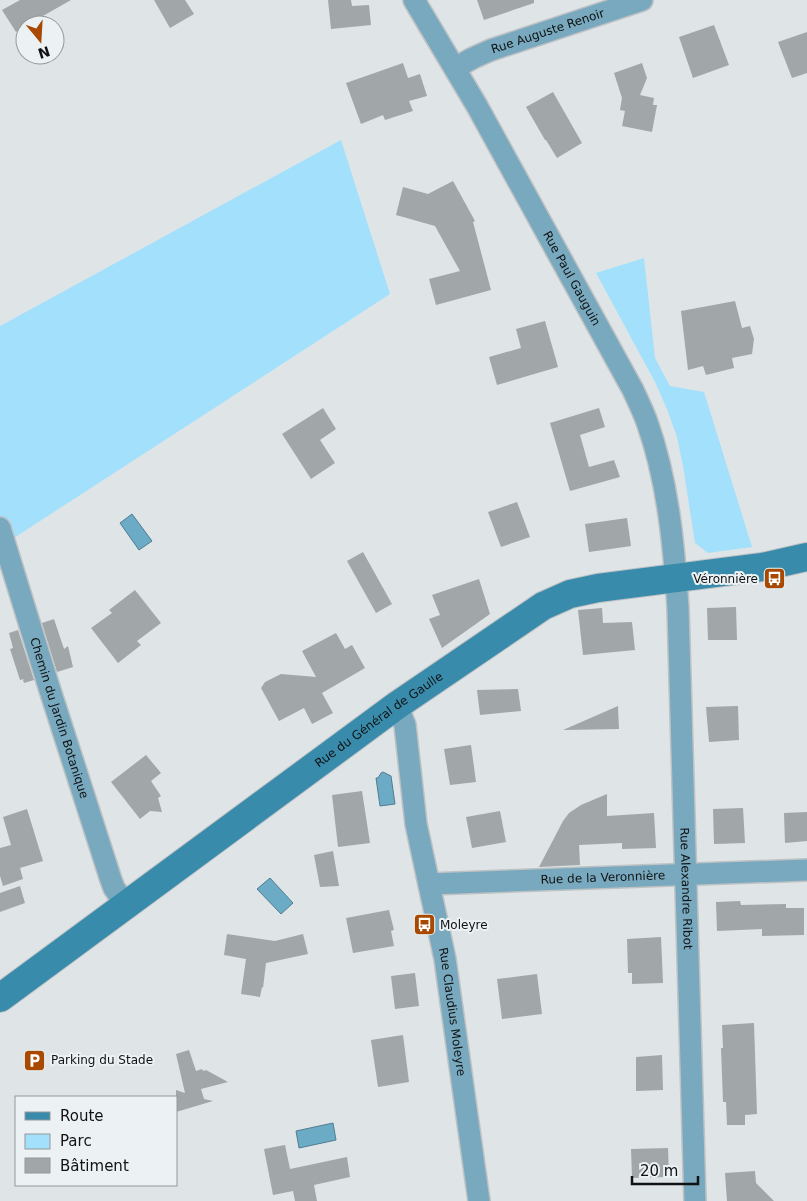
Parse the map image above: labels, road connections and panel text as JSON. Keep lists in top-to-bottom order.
{
  "streets": {
    "street": [
      "Rue Auguste Renoir",
      "Rue Paul Gauguin",
      "Chemin du Jardin Botanique",
      "Rue du Général de Gaulle",
      "Rue de la Veronnière",
      "Rue Alexandre Ribot",
      "Rue Claudius Moleyre"
    ]
  },
  "crossings": [
    ["Rue Auguste Renoir", "Rue Paul Gauguin"],
    ["Rue Paul Gauguin", "Rue du Général de Gaulle"],
    ["Rue Paul Gauguin", "Rue Alexandre Ribot"],
    ["Chemin du Jardin Botanique", "Rue du Général de Gaulle"],
    ["Rue du Général de Gaulle", "Rue Alexandre Ribot"],
    ["Rue du Général de Gaulle", "Rue Claudius Moleyre"],
    ["Rue de la Veronnière", "Rue Alexandre Ribot"],
    ["Rue de la Veronnière", "Rue Claudius Moleyre"]
  ],
  "places": {
    "bus stop": ["Véronnière", "Moleyre"],
    "parking": ["Parking du Stade"]
  },
  "legend": ["Route", "Parc", "Bâtiment"],
  "scale_bar": "20 m",
  "north": "bottom"
}
